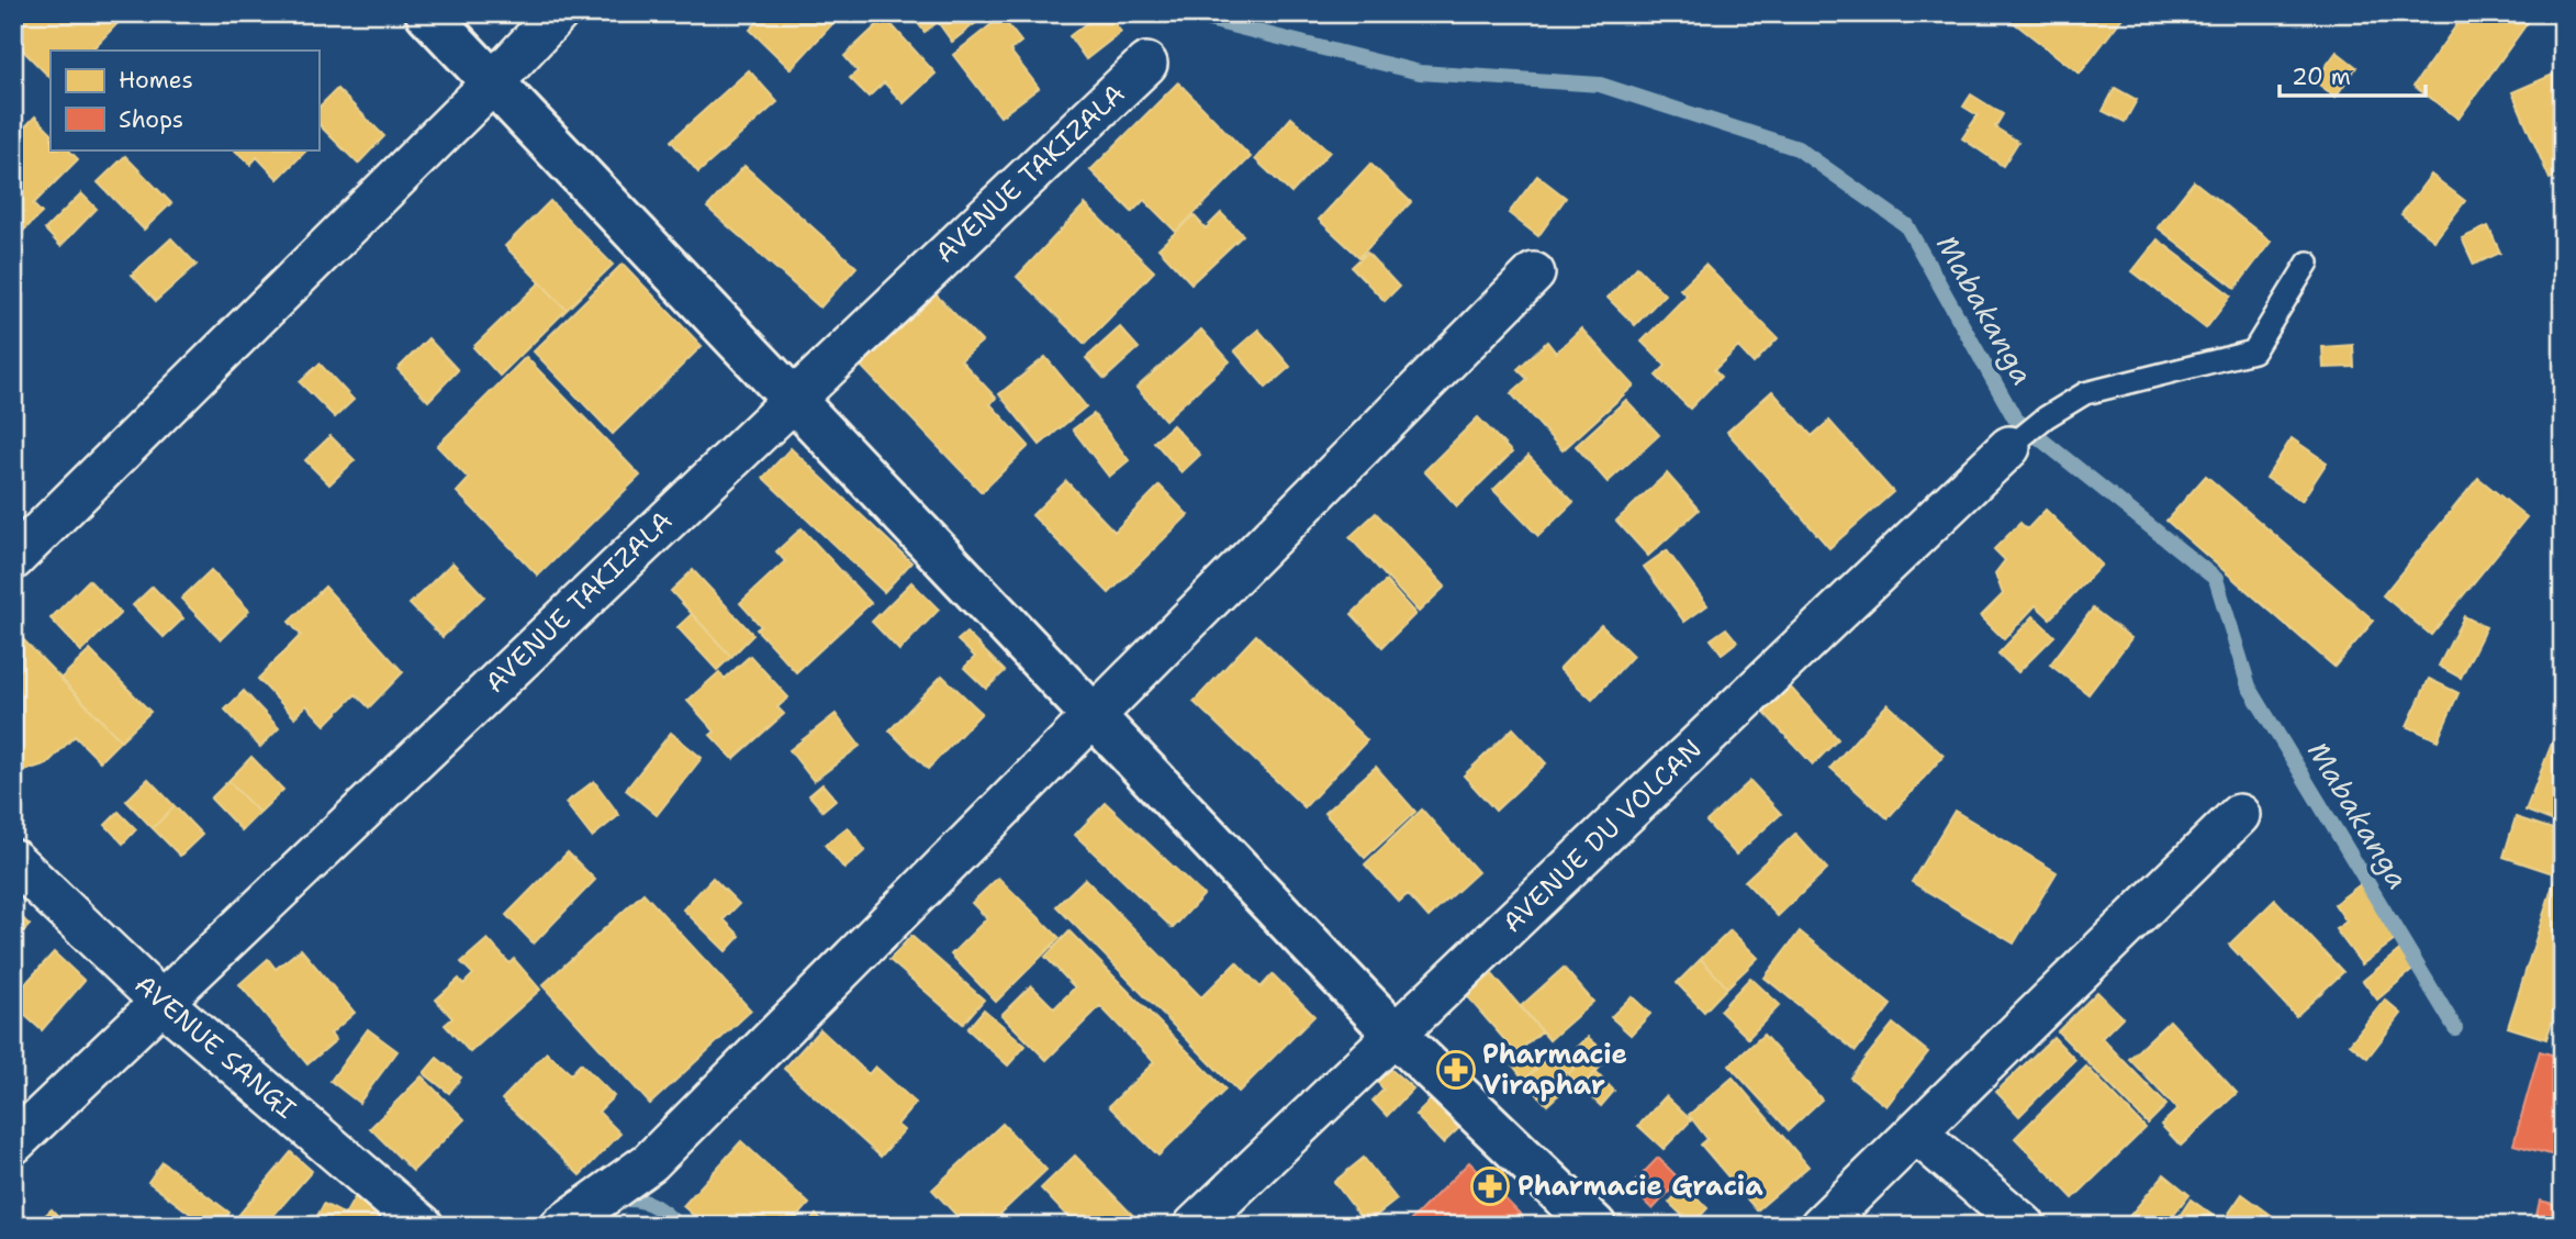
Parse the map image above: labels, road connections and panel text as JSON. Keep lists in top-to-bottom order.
{
  "streets": {
    "street": ["AVENUE TAKIZALA", "AVENUE DU VOLCAN", "AVENUE SANGI"]
  },
  "crossings": [
    ["AVENUE TAKIZALA", "AVENUE SANGI"]
  ],
  "water": ["Mabakanga"],
  "places": {
    "pharmacy": ["Pharmacie Viraphar", "Pharmacie Gracia"]
  },
  "legend": ["Homes", "Shops"],
  "scale_bar": "20 m"
}
